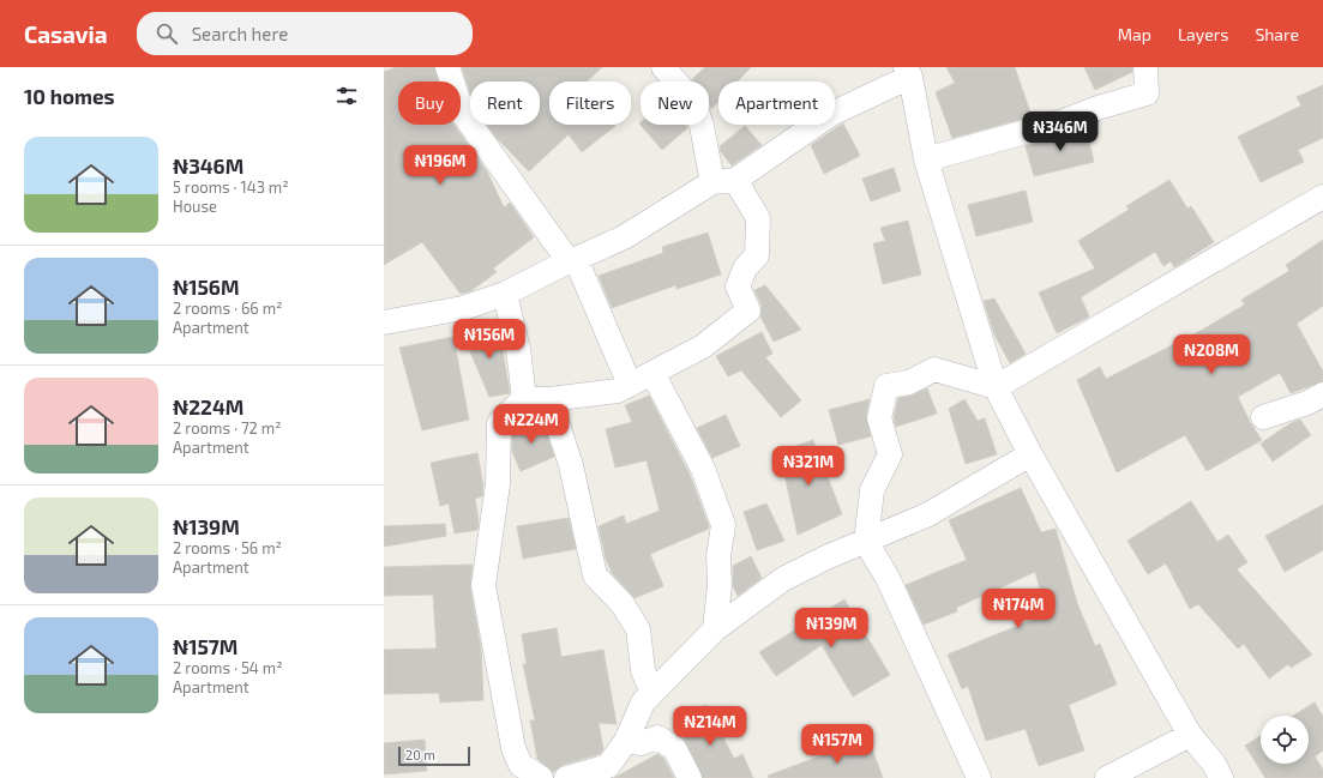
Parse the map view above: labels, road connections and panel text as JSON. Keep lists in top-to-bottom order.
{
  "scale_bar": "20 m",
  "page": {
    "header": "Casavia",
    "search": "Search here",
    "nav": ["Map", "Layers", "Share"],
    "heading": "10 homes",
    "chip": [
      "Buy",
      "Rent",
      "Filters",
      "New",
      "Apartment"
    ],
    "price": [
      "₦346M",
      "₦196M",
      "₦156M",
      "₦208M",
      "₦224M",
      "₦321M",
      "₦174M",
      "₦139M",
      "₦214M",
      "₦157M"
    ],
    "list": [
      {
        "name": "₦346M",
        "note": "5 rooms · 143 m² · House"
      },
      {
        "name": "₦156M",
        "note": "2 rooms · 66 m² · Apartment"
      },
      {
        "name": "₦224M",
        "note": "2 rooms · 72 m² · Apartment"
      },
      {
        "name": "₦139M",
        "note": "2 rooms · 56 m² · Apartment"
      },
      {
        "name": "₦157M",
        "note": "2 rooms · 54 m² · Apartment"
      }
    ],
    "scale": "20 m"
  }
}
